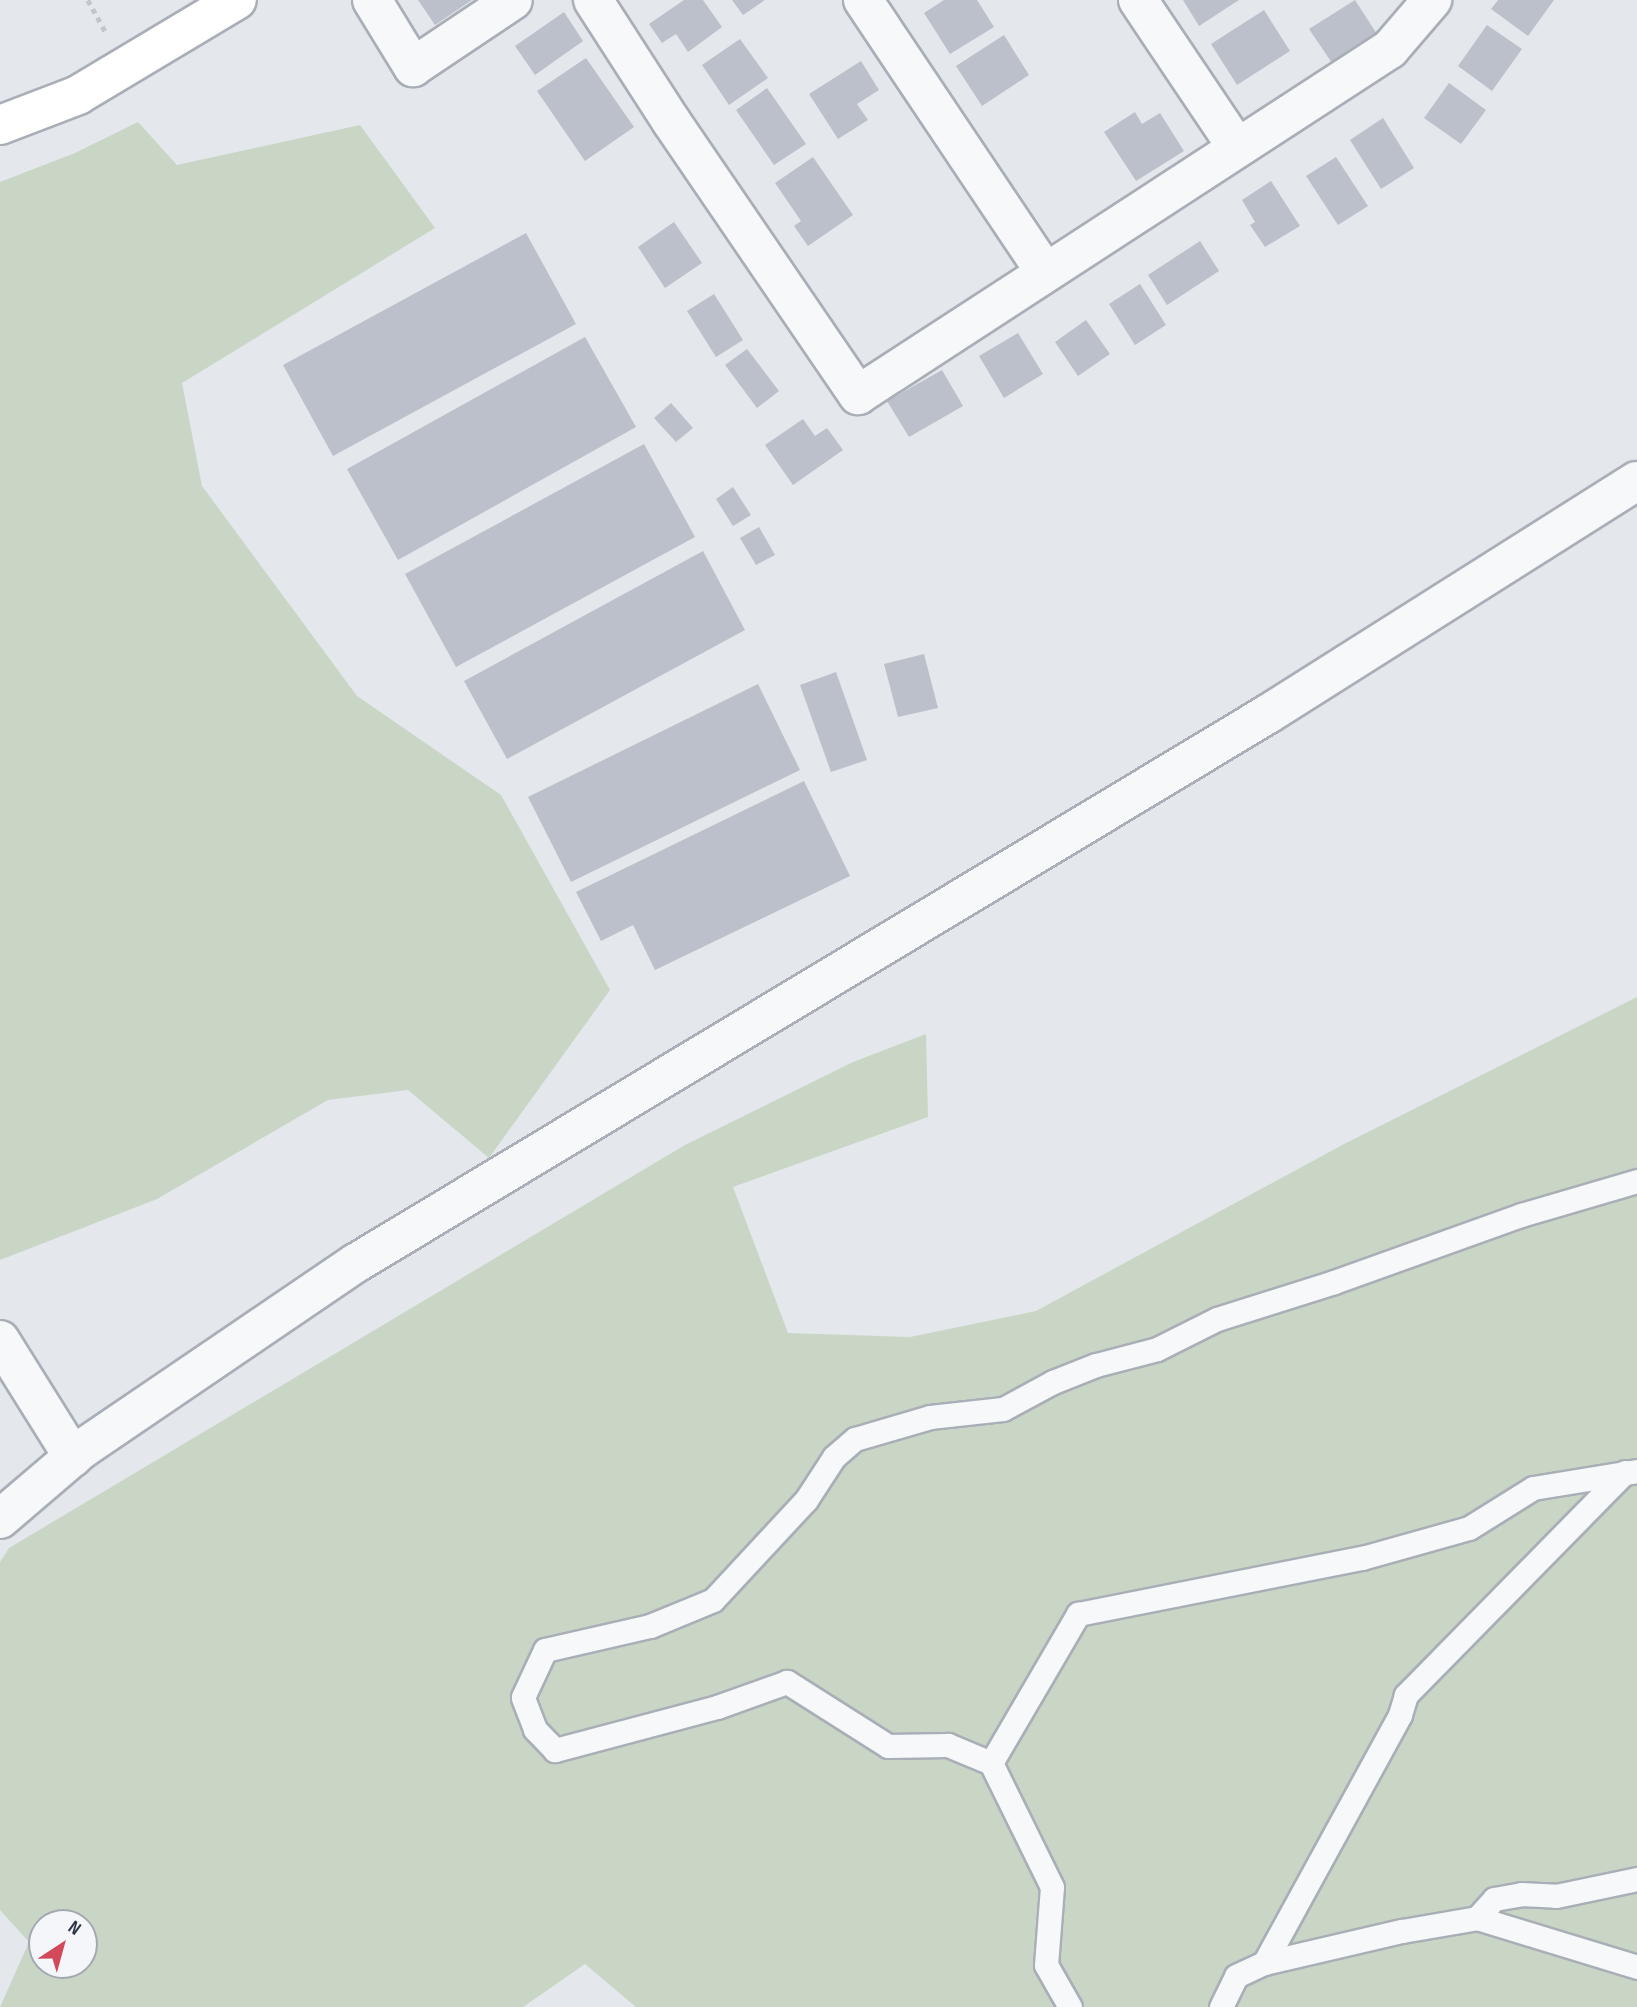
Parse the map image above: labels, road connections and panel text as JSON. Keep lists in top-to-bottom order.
{
  "north": "top right"
}
